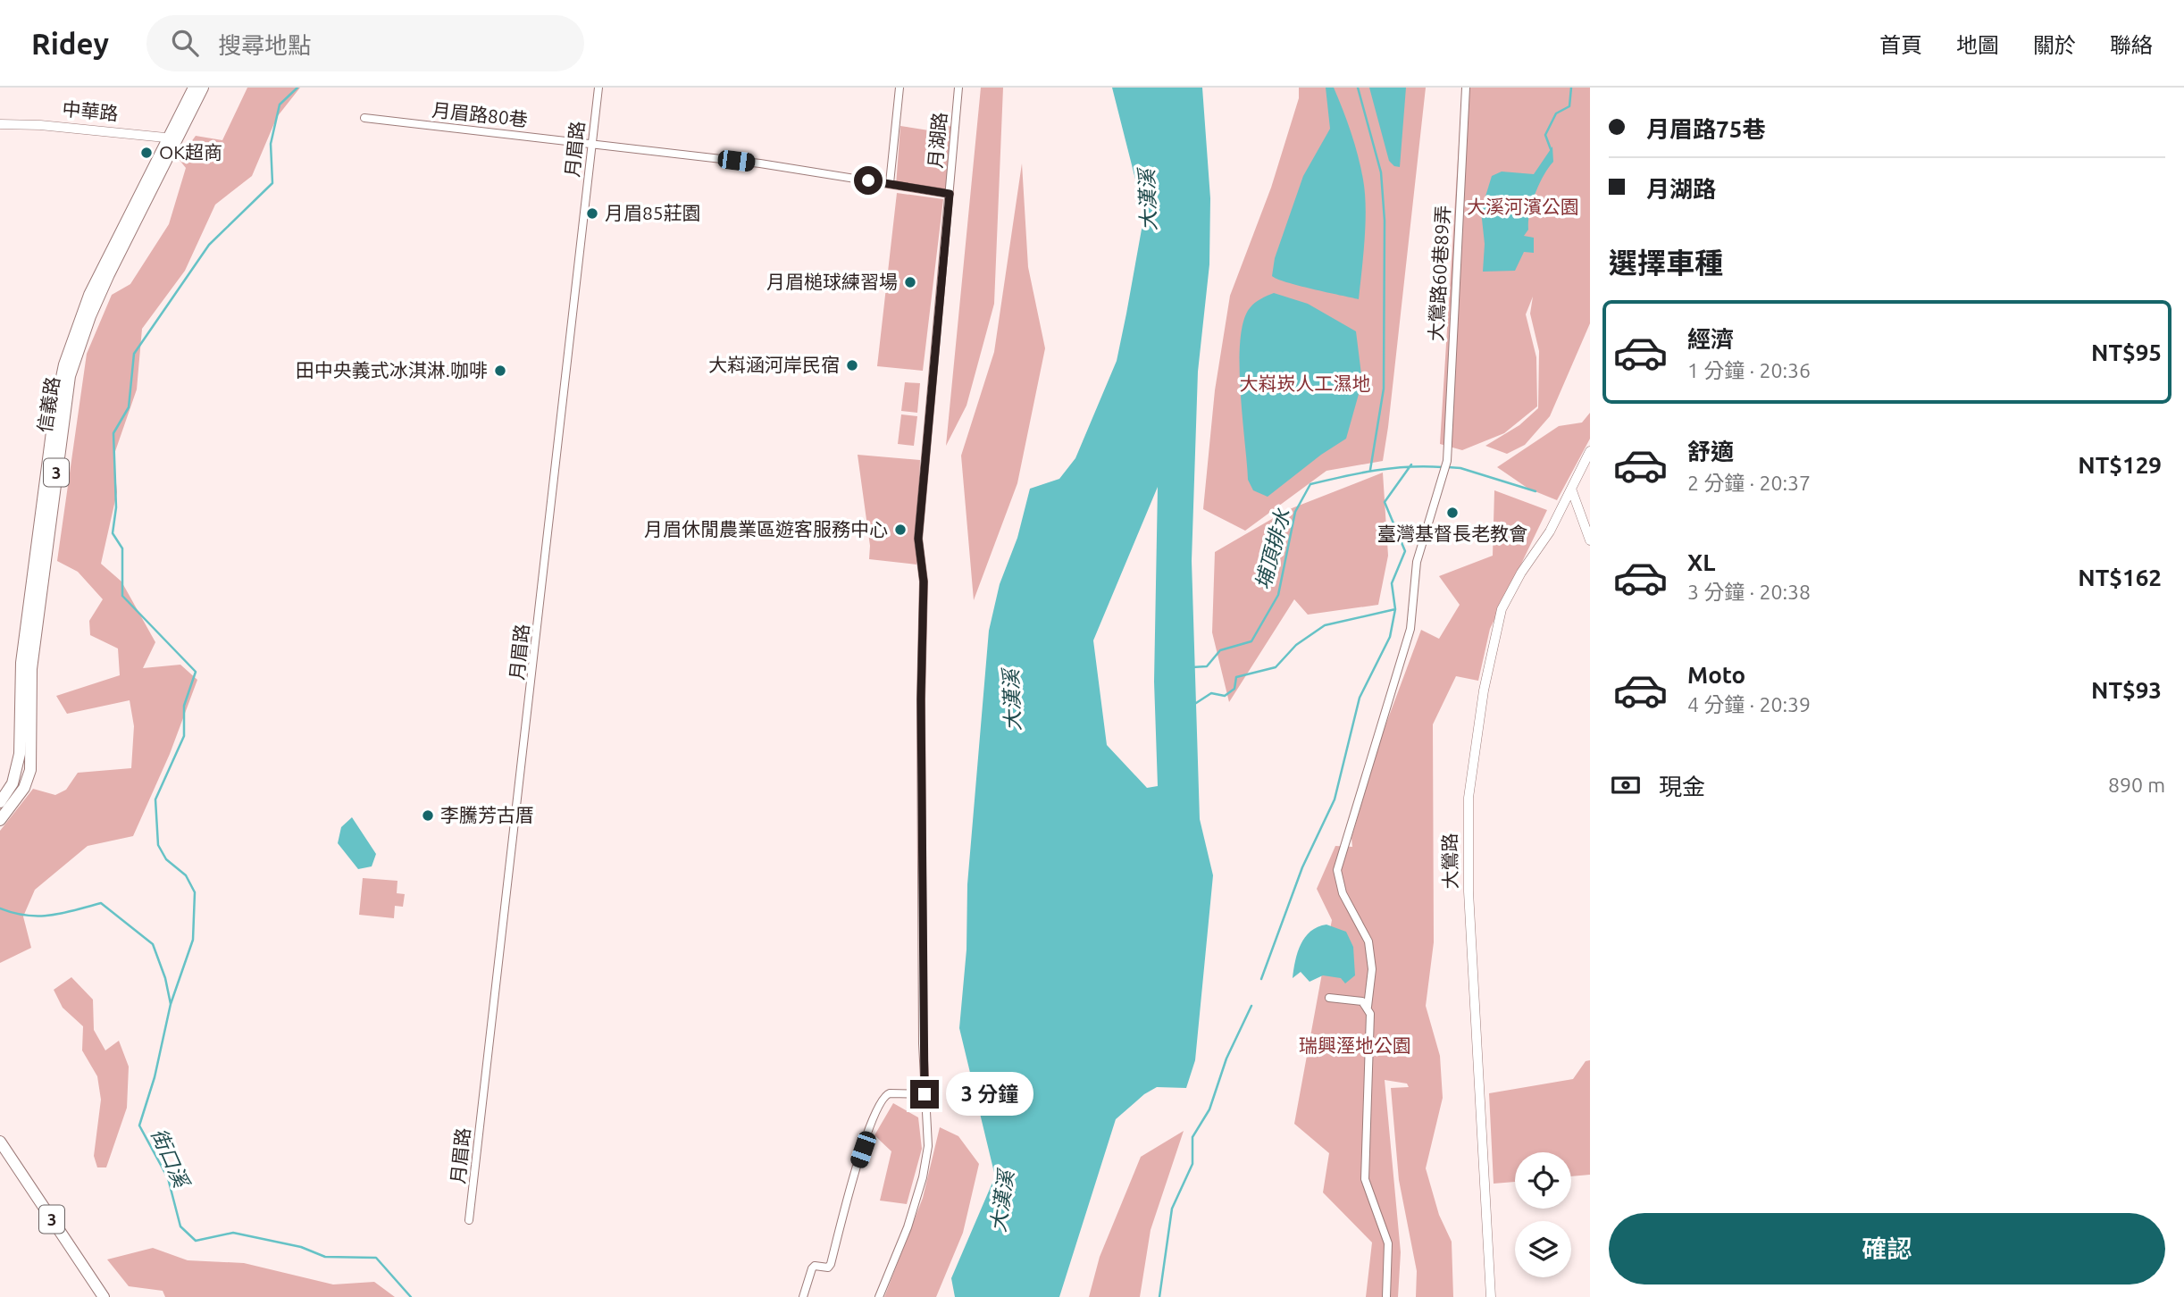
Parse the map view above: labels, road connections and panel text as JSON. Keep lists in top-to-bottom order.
{
  "streets": {
    "main road": ["信義路", "3"],
    "street": [
      "中華路",
      "月眉路80巷",
      "月湖路",
      "月眉路",
      "大鶯路60巷89弄",
      "大鶯路"
    ]
  },
  "crossings": [
    ["中華路", "信義路"],
    ["月眉路80巷", "月湖路"],
    ["月眉路80巷", "月眉路"]
  ],
  "water": ["大漢溪", "埔頂排水", "街口溪"],
  "parks": ["大溪河濱公園", "大嵙崁人工濕地", "瑞興溼地公園"],
  "places": [
    "OK超商",
    "月眉85莊園",
    "月眉槌球練習場",
    "大嵙涵河岸民宿",
    "田中央義式冰淇淋.咖啡",
    "臺灣基督長老教會",
    "月眉休閒農業區遊客服務中心",
    "李騰芳古厝"
  ],
  "page": {
    "header": "Ridey",
    "search": "搜尋地點",
    "nav": [
      "首頁",
      "地圖",
      "關於",
      "聯絡"
    ],
    "banner": ["月眉路75巷", "月湖路"],
    "heading": "選擇車種",
    "list": [
      {
        "name": "經濟",
        "note": "1 分鐘 · 20:36",
        "value": "NT$95"
      },
      {
        "name": "舒適",
        "note": "2 分鐘 · 20:37",
        "value": "NT$129"
      },
      {
        "name": "XL",
        "note": "3 分鐘 · 20:38",
        "value": "NT$162"
      },
      {
        "name": "Moto",
        "note": "4 分鐘 · 20:39",
        "value": "NT$93"
      }
    ],
    "pay": ["現金", "890 m"],
    "bubble": "3 分鐘",
    "buttons": "確認"
  }
}
